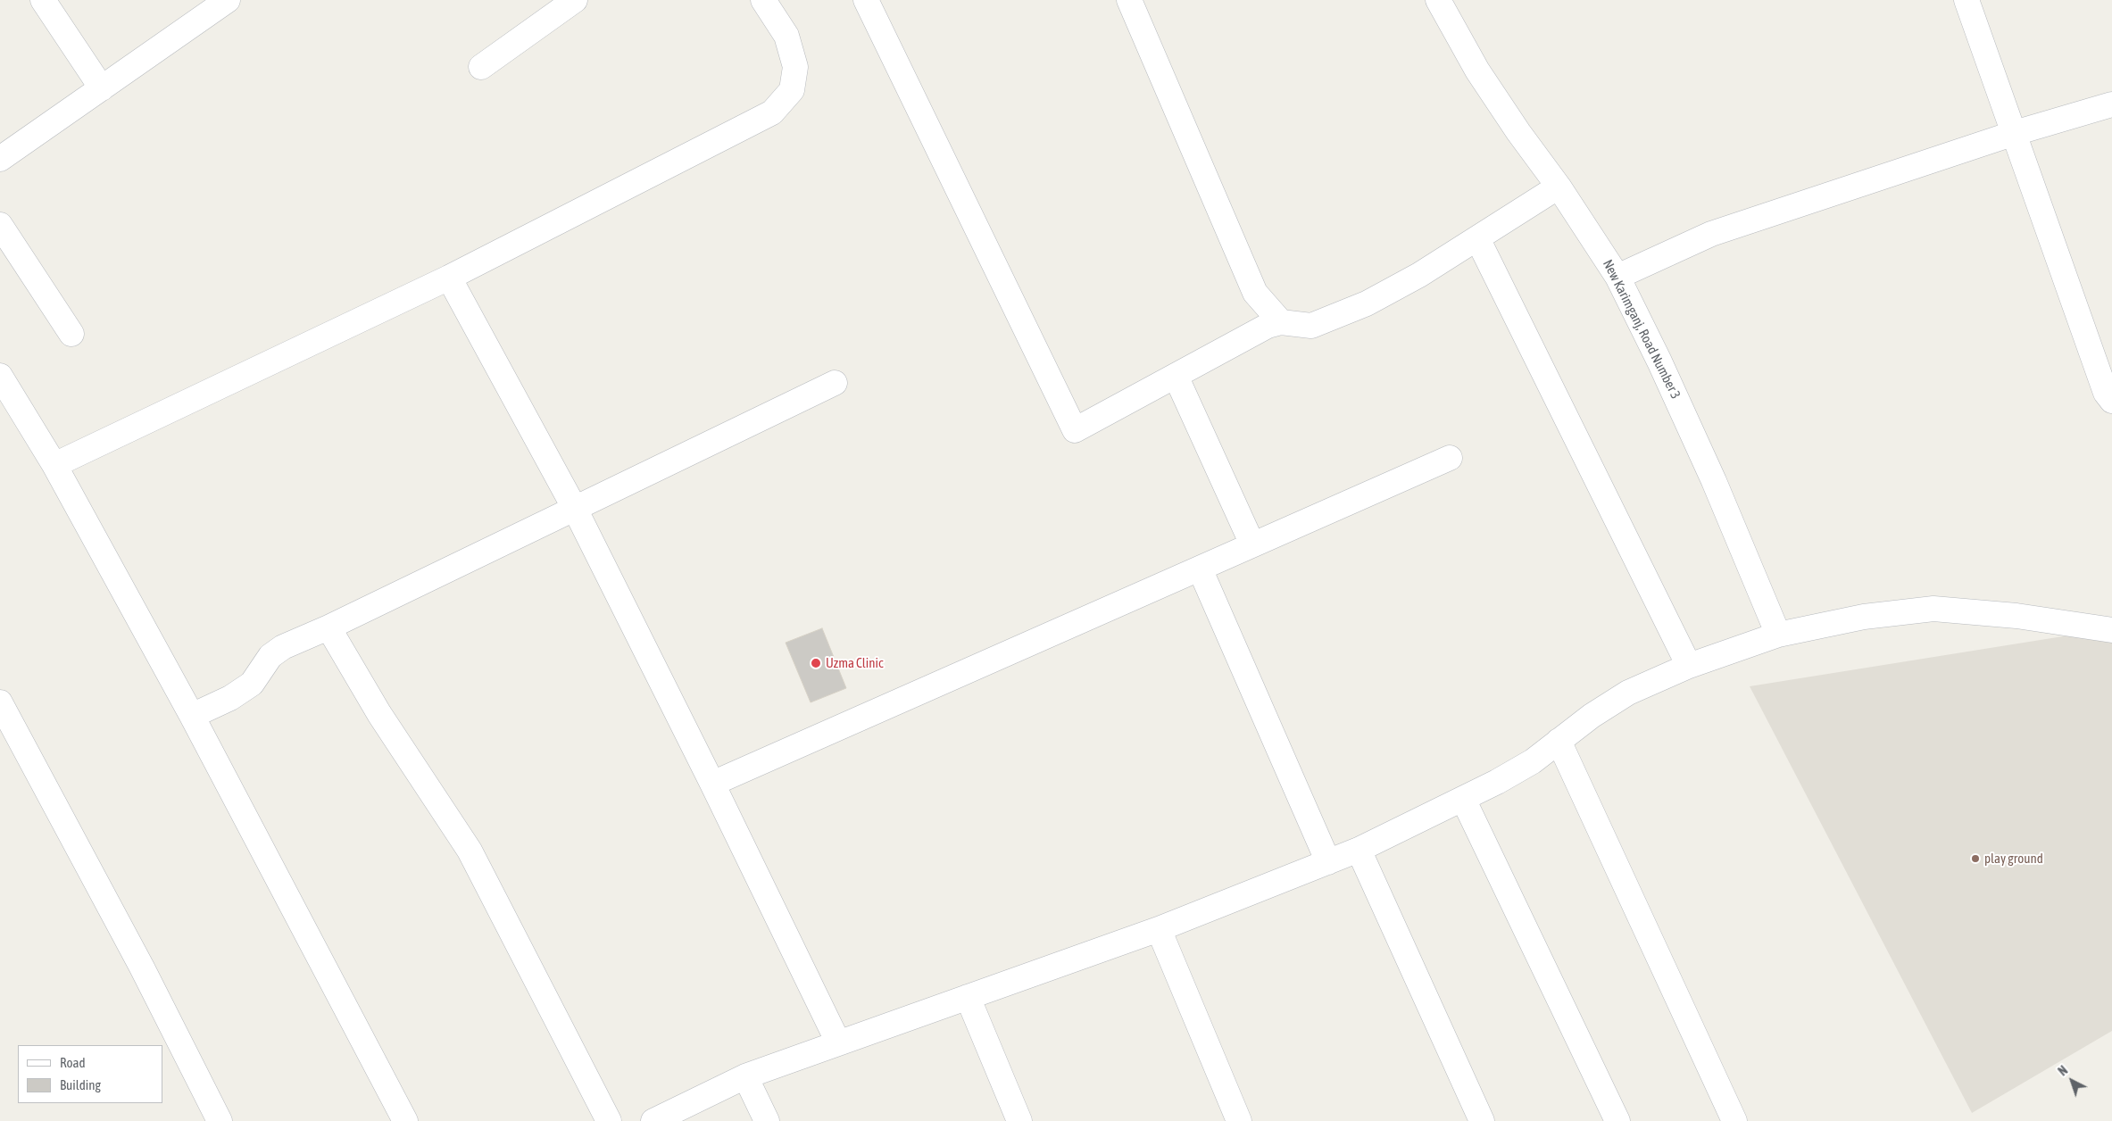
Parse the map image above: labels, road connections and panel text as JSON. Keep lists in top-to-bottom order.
{
  "streets": {
    "street": ["New Karimganj, Road Number 3"]
  },
  "places": ["Uzma Clinic", "play ground"],
  "legend": ["Road", "Building"],
  "north": "top left"
}
